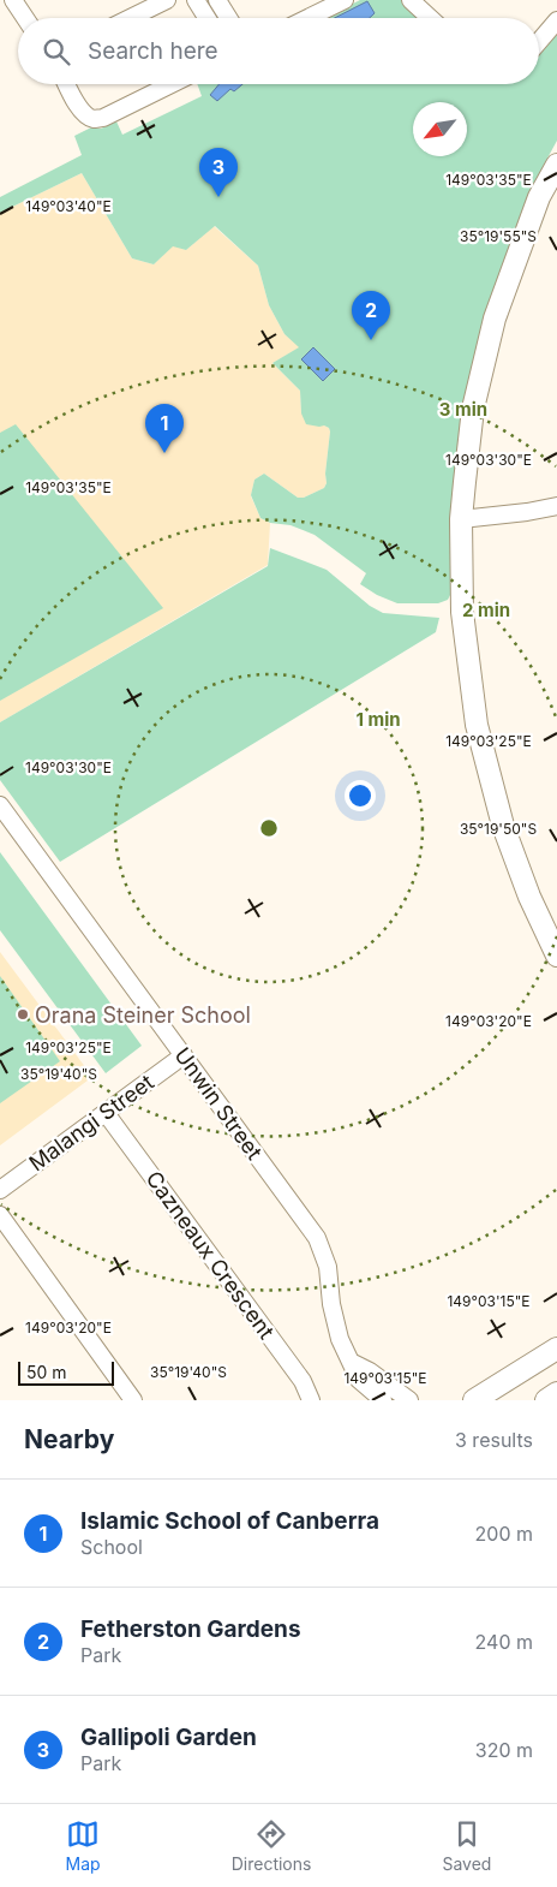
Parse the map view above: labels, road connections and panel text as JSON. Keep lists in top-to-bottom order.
{
  "streets": {
    "street": ["Unwin Street", "Malangi Street", "Cazneaux Crescent"]
  },
  "crossings": [
    ["Unwin Street", "Malangi Street"],
    ["Malangi Street", "Cazneaux Crescent"]
  ],
  "places": ["Orana Steiner School"],
  "scale_bar": "50 m",
  "north": "bottom left",
  "page": {
    "search": "Search here",
    "pins": ["3", "2", "1"],
    "scale": "50 m",
    "heading": ["Nearby", "3 results"],
    "list": [
      {
        "mark": "1",
        "name": "Islamic School of Canberra",
        "note": "School",
        "value": "200 m"
      },
      {
        "mark": "2",
        "name": "Fetherston Gardens",
        "note": "Park",
        "value": "240 m"
      },
      {
        "mark": "3",
        "name": "Gallipoli Garden",
        "note": "Park",
        "value": "320 m"
      }
    ],
    "nav": ["Map", "Directions", "Saved"]
  },
  "coordinates": [
    "149°03'35\"E",
    "149°03'40\"E",
    "35°19'55\"S",
    "149°03'30\"E",
    "149°03'25\"E",
    "35°19'50\"S",
    "149°03'20\"E",
    "35°19'40\"S",
    "149°03'15\"E"
  ],
  "rings": ["3 min", "2 min", "1 min"]
}
